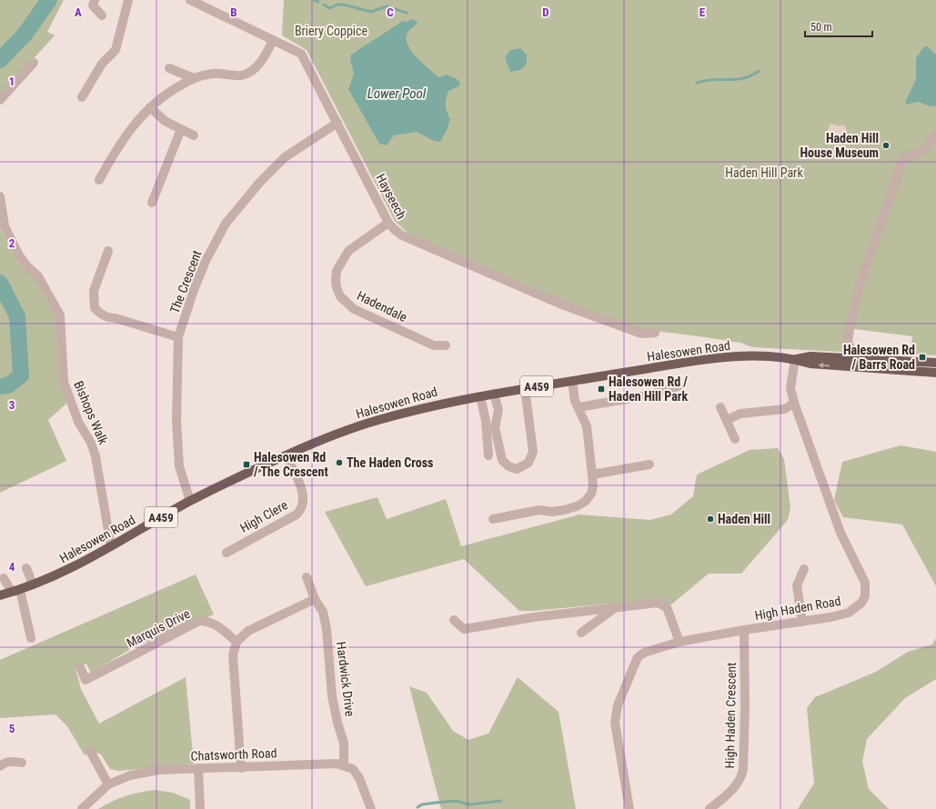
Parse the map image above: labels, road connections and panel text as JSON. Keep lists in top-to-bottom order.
{
  "streets": {
    "main road": ["Halesowen Road", "A459"],
    "street": [
      "Hayseech",
      "The Crescent",
      "Hadendale",
      "Bishops Walk",
      "High Clere",
      "High Haden Road",
      "Marquis Drive",
      "Hardwick Drive",
      "High Haden Crescent",
      "Chatsworth Road"
    ]
  },
  "crossings": [
    ["Hayseech", "The Crescent"],
    ["Hayseech", "Hadendale"],
    ["The Crescent", "Halesowen Road"],
    ["Halesowen Road", "A459"],
    ["Halesowen Road", "Bishops Walk"],
    ["Halesowen Road", "High Clere"],
    ["Halesowen Road", "High Haden Road"],
    ["High Haden Road", "High Haden Crescent"],
    ["Hardwick Drive", "Chatsworth Road"]
  ],
  "water": ["Lower Pool"],
  "parks": ["Briery Coppice", "Haden Hill Park"],
  "places": {
    "other": ["Haden Hill House Museum", "The Haden Cross", "Haden Hill"],
    "transit": ["Halesowen Rd / Barrs Road", "Halesowen Rd / Haden Hill Park", "Halesowen Rd / The Crescent"]
  },
  "scale_bar": "50 m",
  "grid": {
    "columns": [
      "A",
      "B",
      "C",
      "D",
      "E"
    ],
    "rows": [
      "1",
      "2",
      "3",
      "4",
      "5"
    ]
  }
}
